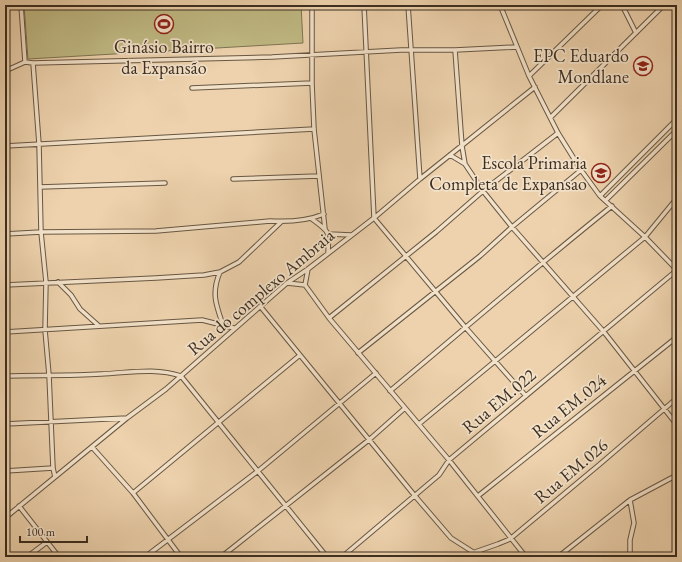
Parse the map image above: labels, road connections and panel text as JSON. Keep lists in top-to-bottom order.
{
  "streets": {
    "street": [
      "Rua do complexo Ambraia",
      "Rua EM.022",
      "Rua EM.024",
      "Rua EM.026"
    ]
  },
  "places": {
    "sports": ["Ginásio Bairro da Expansão"],
    "school or university": ["EPC Eduardo Mondlane", "Escola Primaria Completa de Expansao"]
  },
  "scale_bar": "100 m"
}
